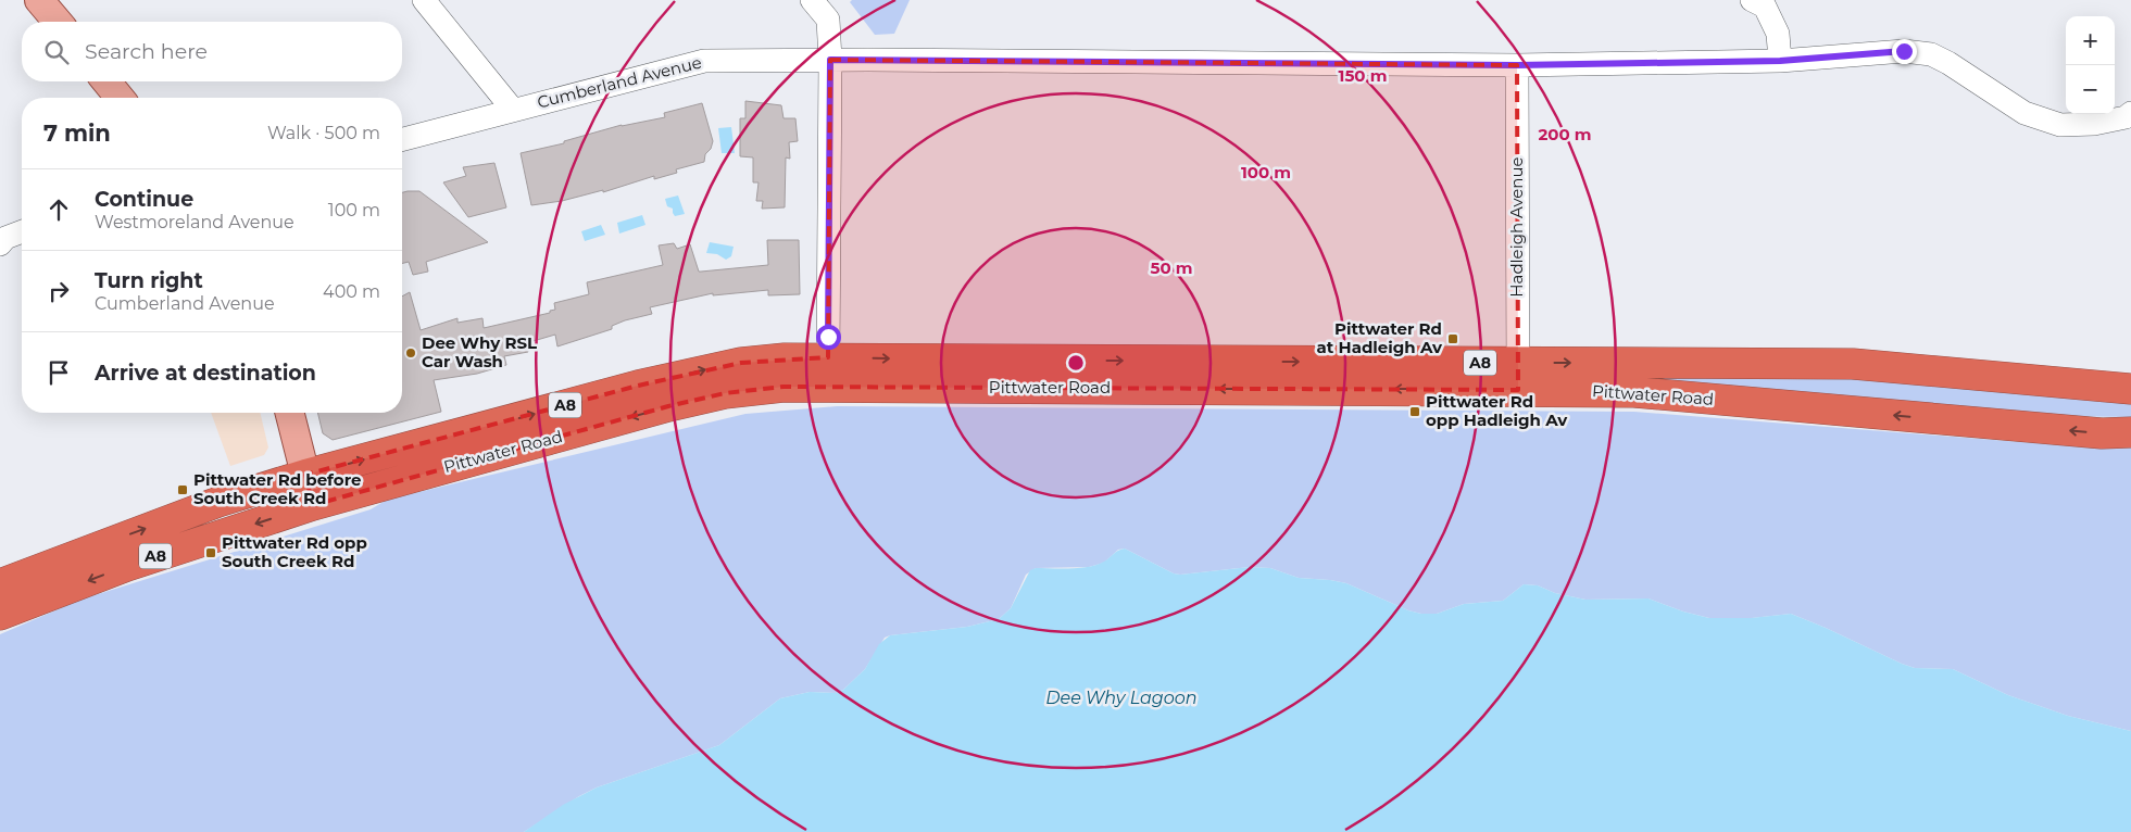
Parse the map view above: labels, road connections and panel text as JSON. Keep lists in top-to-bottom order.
{
  "streets": {
    "highway": ["A8", "Pittwater Road"],
    "street": ["Cumberland Avenue", "Hadleigh Avenue"]
  },
  "crossings": [
    ["Cumberland Avenue", "Hadleigh Avenue"],
    ["Hadleigh Avenue", "Pittwater Road"]
  ],
  "water": ["Dee Why Lagoon"],
  "places": {
    "transit": [
      "Pittwater Rd at Hadleigh Av",
      "Pittwater Rd opp Hadleigh Av",
      "Pittwater Rd before South Creek Rd",
      "Pittwater Rd opp South Creek Rd"
    ],
    "other": ["Dee Why RSL Car Wash"]
  },
  "page": {
    "map_buttons": ["+", "−"],
    "search": "Search here",
    "heading": ["7 min", "Walk · 500 m"],
    "list": [
      ["Continue", "Westmoreland Avenue", "100 m"],
      ["Turn right", "Cumberland Avenue", "400 m"],
      "Arrive at destination"
    ]
  },
  "rings": [
    "150 m",
    "200 m",
    "100 m",
    "50 m"
  ]
}
